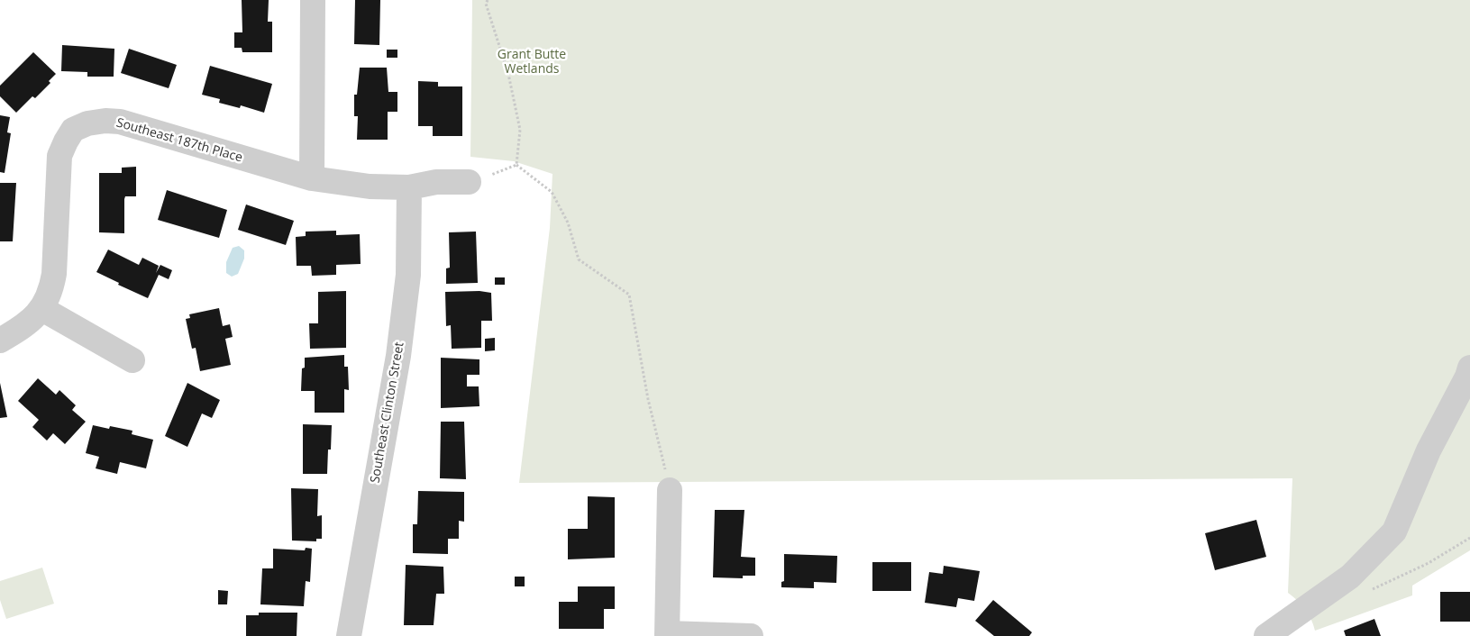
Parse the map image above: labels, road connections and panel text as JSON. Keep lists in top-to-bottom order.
{
  "streets": {
    "street": ["Southeast 187th Place", "Southeast Clinton Street"]
  },
  "crossings": [
    ["Southeast 187th Place", "Southeast Clinton Street"]
  ],
  "parks": ["Grant Butte Wetlands"]
}
